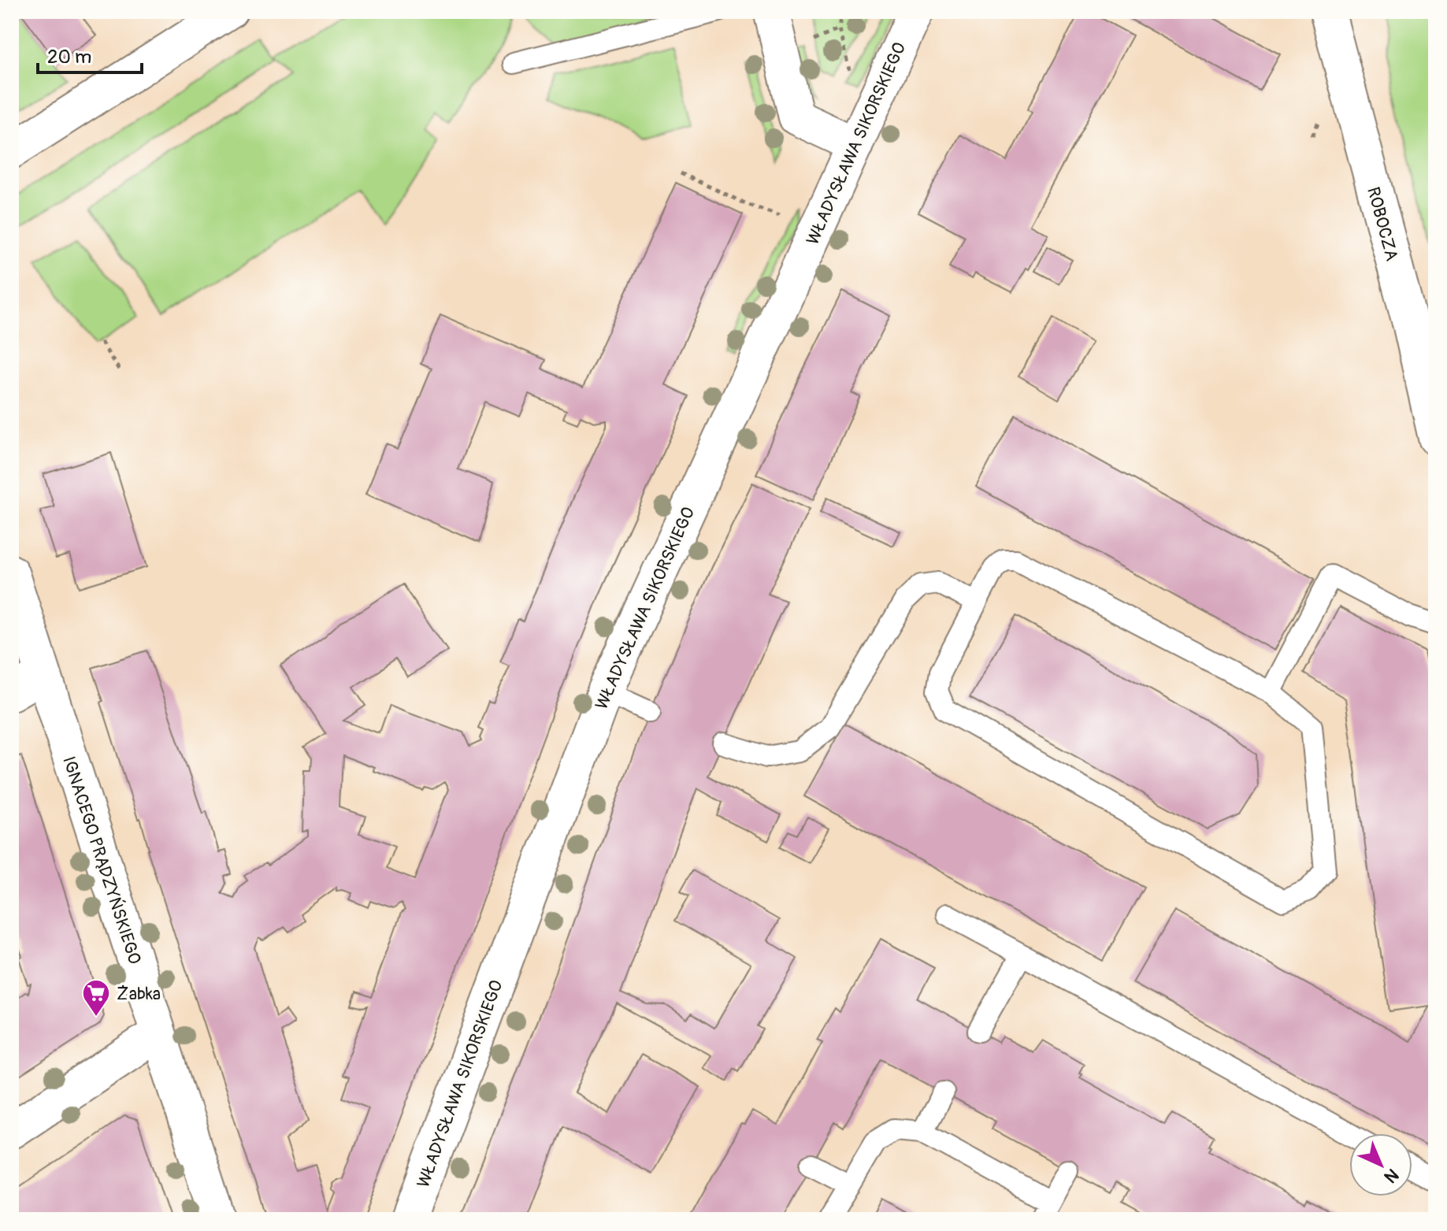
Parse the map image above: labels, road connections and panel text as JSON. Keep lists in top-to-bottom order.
{
  "streets": {
    "street": ["WŁADYSŁAWA SIKORSKIEGO", "ROBOCZA", "IGNACEGO PRĄDZYŃSKIEGO"]
  },
  "places": {
    "supermarket": ["Żabka"]
  },
  "scale_bar": "20 m",
  "north": "bottom right"
}
